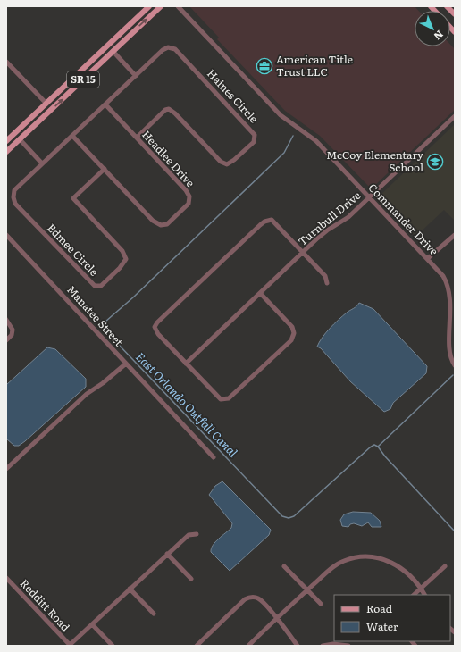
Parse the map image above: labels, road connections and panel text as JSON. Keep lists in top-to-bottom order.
{
  "streets": {
    "main road": ["SR 15"],
    "street": [
      "Haines Circle",
      "Headlee Drive",
      "Turnbull Drive",
      "Commander Drive",
      "Edmee Circle",
      "Manatee Street",
      "Redditt Road"
    ]
  },
  "crossings": [
    ["Haines Circle", "Headlee Drive"],
    ["Headlee Drive", "Edmee Circle"],
    ["Turnbull Drive", "Commander Drive"]
  ],
  "water": ["East Orlando Outfall Canal"],
  "places": {
    "office": ["American Title Trust LLC"],
    "school or university": ["McCoy Elementary School"]
  },
  "legend": ["Road", "Water"],
  "north": "bottom right"
}
